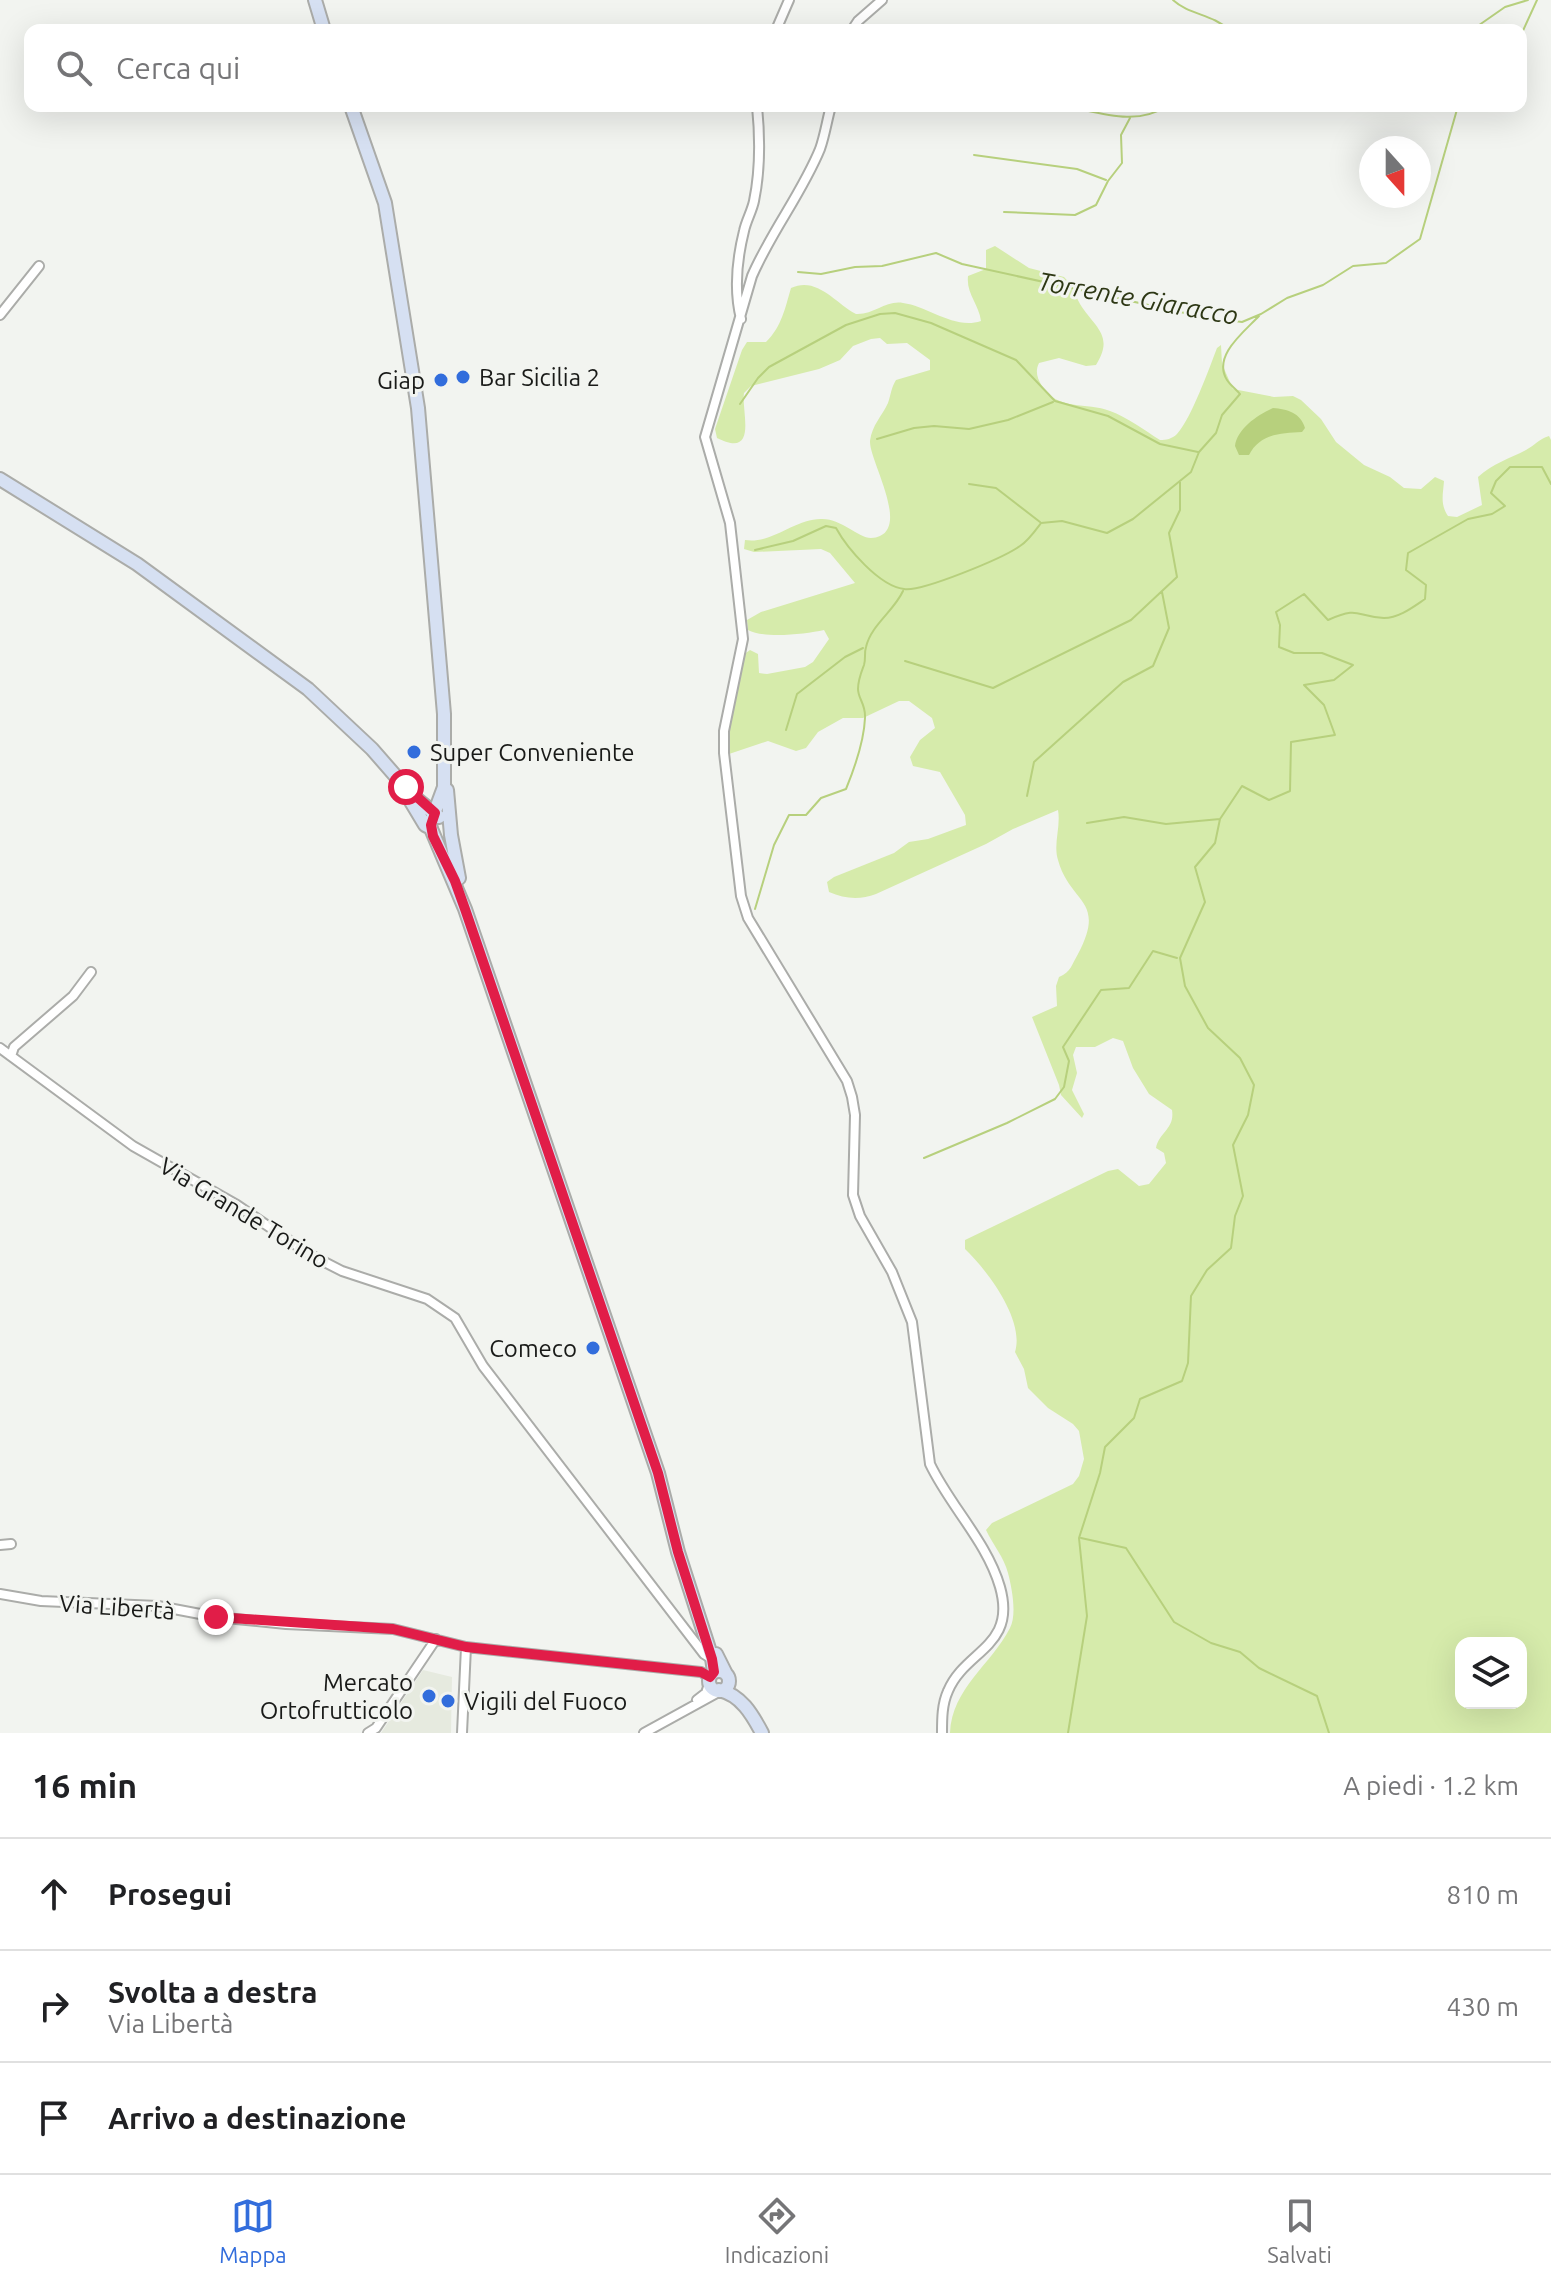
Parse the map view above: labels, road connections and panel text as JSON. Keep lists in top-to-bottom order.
{
  "streets": {
    "street": ["Via Grande Torino", "Via Libertà"]
  },
  "water": ["Torrente Giaracco"],
  "places": [
    "Bar Sicilia 2",
    "Giap",
    "Super Conveniente",
    "Comeco",
    "Mercato Ortofrutticolo",
    "Vigili del Fuoco"
  ],
  "north": "bottom",
  "page": {
    "search": "Cerca qui",
    "heading": ["16 min", "A piedi · 1.2 km"],
    "list": [
      ["Prosegui", "810 m"],
      ["Svolta a destra", "Via Libertà", "430 m"],
      "Arrivo a destinazione"
    ],
    "nav": ["Mappa", "Indicazioni", "Salvati"]
  }
}
